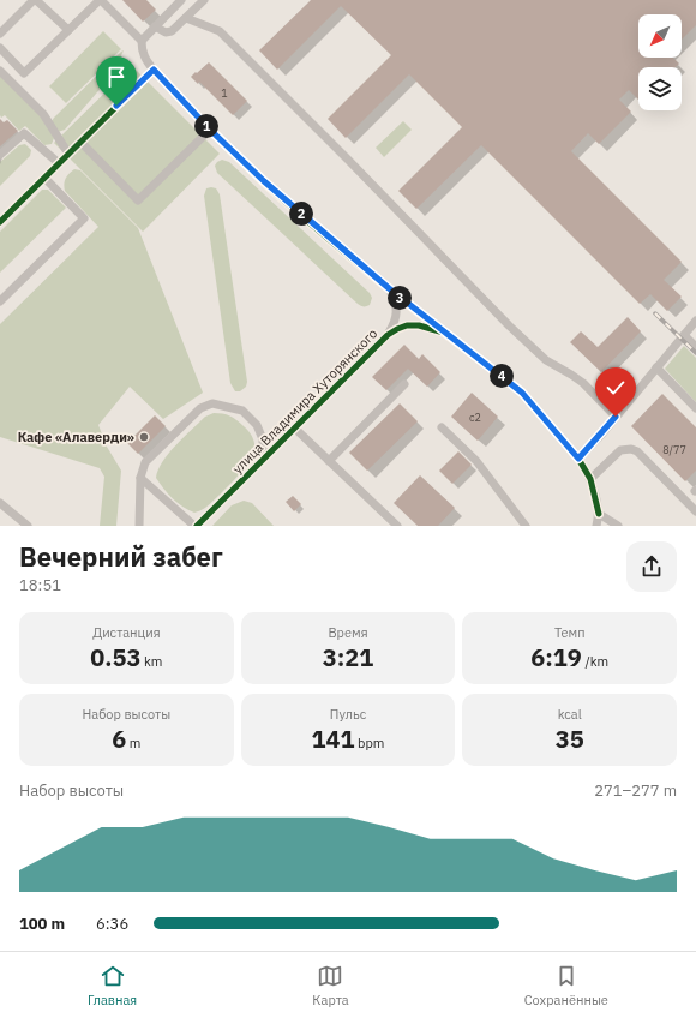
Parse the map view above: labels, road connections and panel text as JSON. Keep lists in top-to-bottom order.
{
  "streets": {
    "street": ["улица Владимира Хуторянского"]
  },
  "places": ["Кафе «Алаверди»"],
  "house_numbers": ["1", "с2", "8/77"],
  "north": "bottom left",
  "page": {
    "pins": [
      "1",
      "2",
      "3",
      "4"
    ],
    "heading": ["Вечерний забег", "18:51"],
    "stats": [
      ["Дистанция", "0.53 km"],
      ["Время", "3:21"],
      ["Темп", "6:19 /km"],
      ["Набор высоты", "6 m"],
      ["Пульс", "141 bpm"],
      ["kcal", "35"]
    ],
    "chart": ["Набор высоты", "271–277 m"],
    "list": [
      {
        "name": "100 m",
        "note": "6:36"
      }
    ],
    "tabs": ["Главная", "Карта", "Сохранённые"]
  }
}
